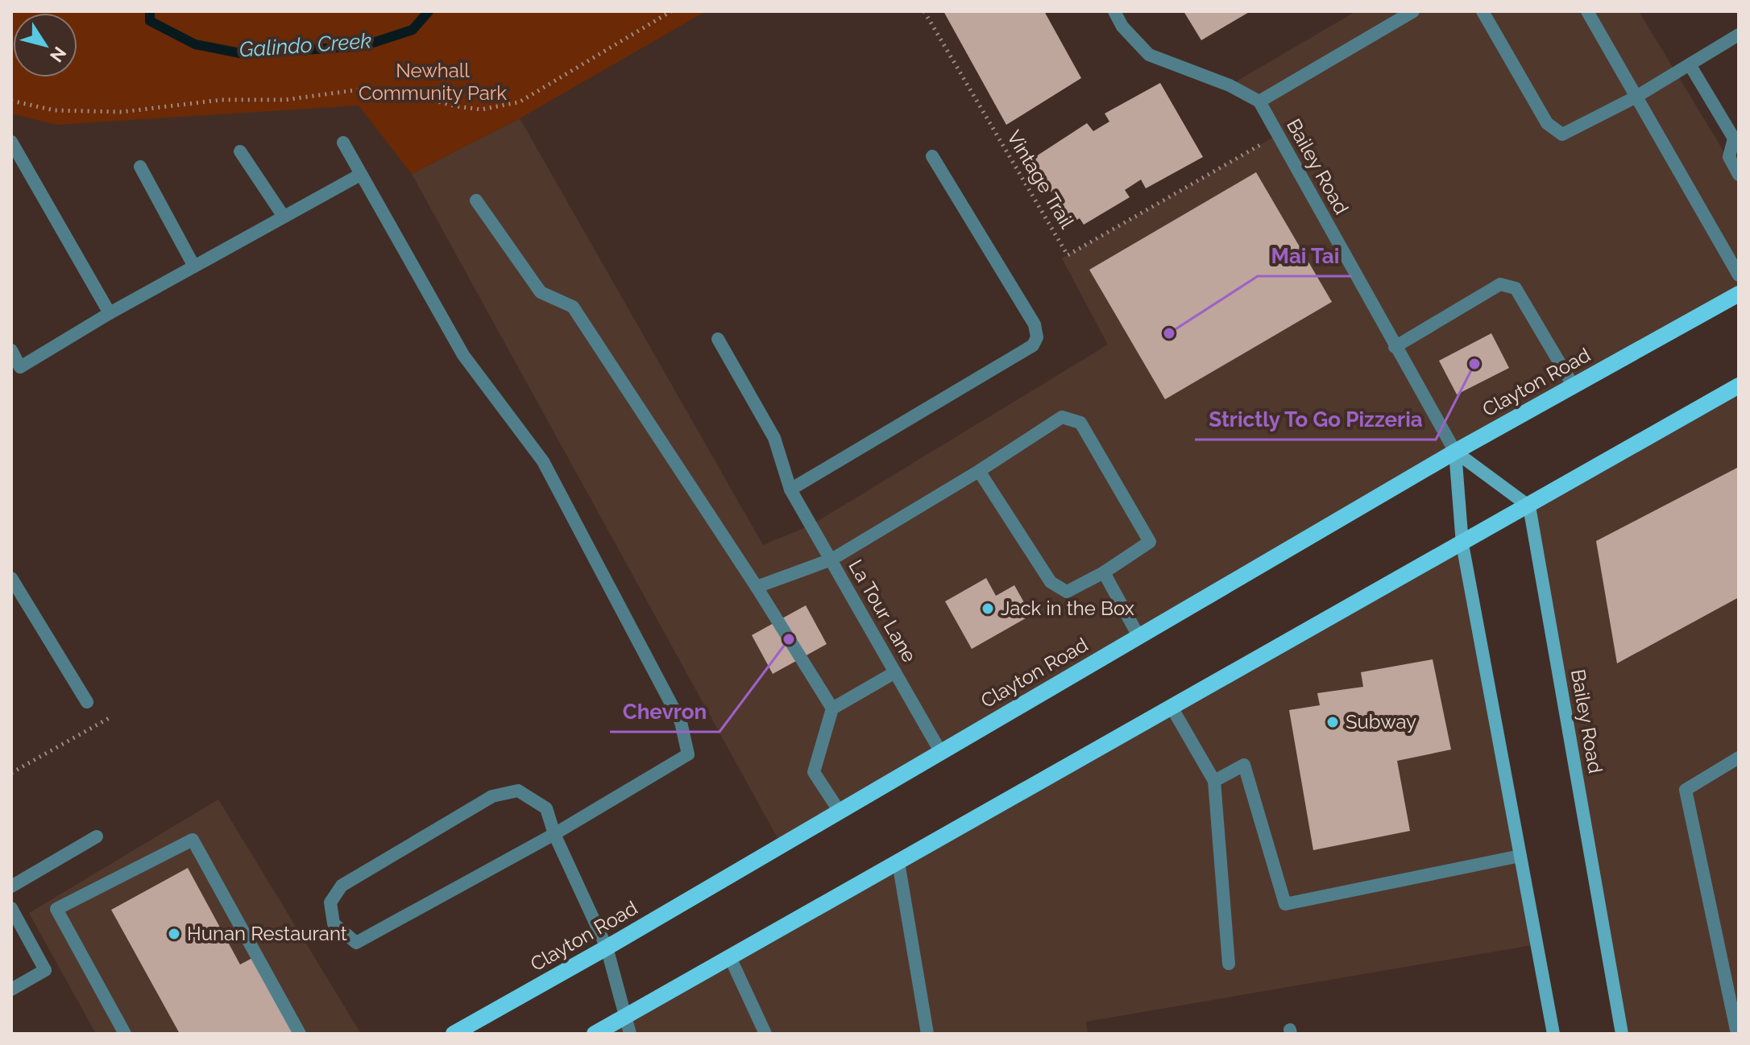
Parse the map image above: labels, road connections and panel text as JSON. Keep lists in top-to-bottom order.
{
  "streets": {
    "main road": ["Clayton Road"],
    "street": ["Bailey Road", "La Tour Lane"],
    "path": ["Vintage Trail"]
  },
  "crossings": [
    ["Bailey Road", "Vintage Trail"],
    ["Bailey Road", "Clayton Road"],
    ["Clayton Road", "La Tour Lane"]
  ],
  "water": ["Galindo Creek"],
  "parks": ["Newhall Community Park"],
  "places": [
    "Mai Tai",
    "Strictly To Go Pizzeria",
    "Jack in the Box",
    "Chevron",
    "Subway",
    "Hunan Restaurant"
  ],
  "north": "bottom right"
}
